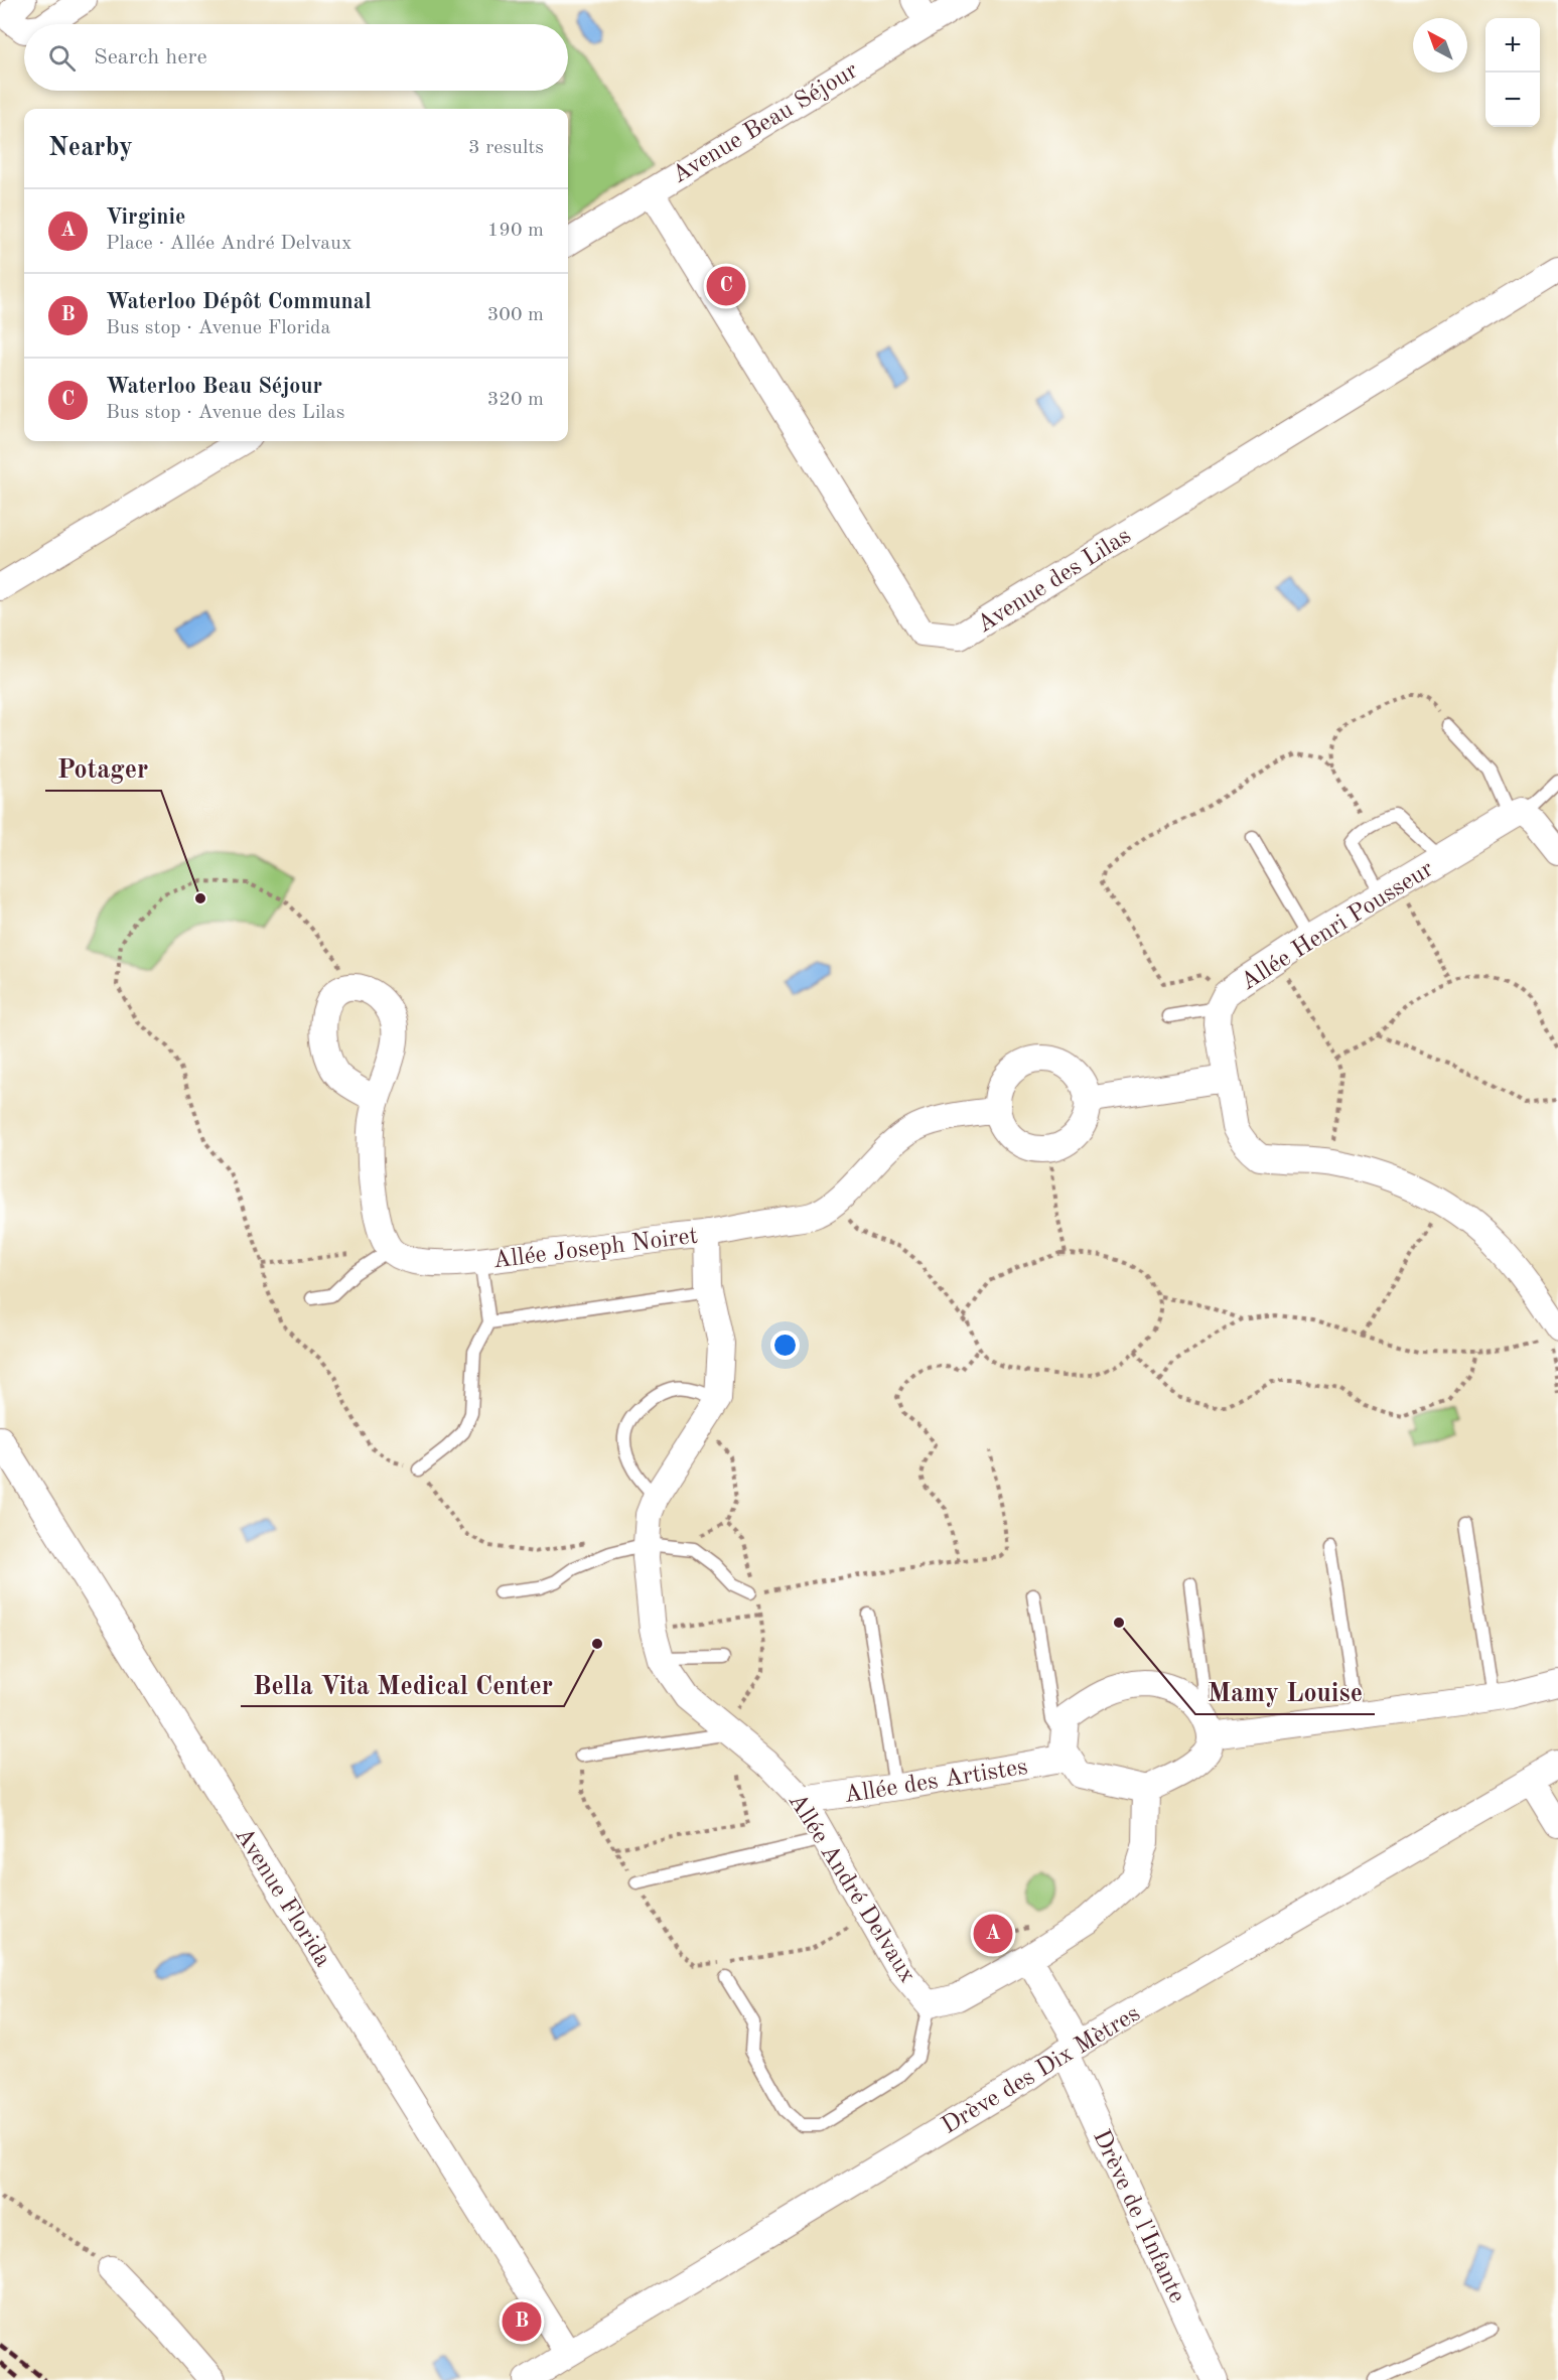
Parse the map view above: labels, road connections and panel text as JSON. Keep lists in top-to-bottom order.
{
  "streets": {
    "street": [
      "Avenue Beau Séjour",
      "Avenue des Lilas",
      "Allée Henri Pousseur",
      "Allée Joseph Noiret",
      "Allée des Artistes",
      "Allée André Delvaux",
      "Avenue Florida",
      "Drève des Dix Mètres",
      "Drève de l'Infante"
    ]
  },
  "crossings": [
    ["Avenue Beau Séjour", "Avenue des Lilas"],
    ["Allée Joseph Noiret", "Allée André Delvaux"],
    ["Allée des Artistes", "Allée André Delvaux"],
    ["Avenue Florida", "Drève des Dix Mètres"],
    ["Drève des Dix Mètres", "Drève de l'Infante"]
  ],
  "places": ["Potager", "Mamy Louise", "Bella Vita Medical Center"],
  "north": "top left",
  "page": {
    "map_buttons": ["+", "−"],
    "search": "Search here",
    "heading": ["Nearby", "3 results"],
    "list": [
      {
        "mark": "A",
        "name": "Virginie",
        "note": "Place · Allée André Delvaux",
        "value": "190 m"
      },
      {
        "mark": "B",
        "name": "Waterloo Dépôt Communal",
        "note": "Bus stop · Avenue Florida",
        "value": "300 m"
      },
      {
        "mark": "C",
        "name": "Waterloo Beau Séjour",
        "note": "Bus stop · Avenue des Lilas",
        "value": "320 m"
      }
    ],
    "pins": ["C", "A", "B"]
  }
}
